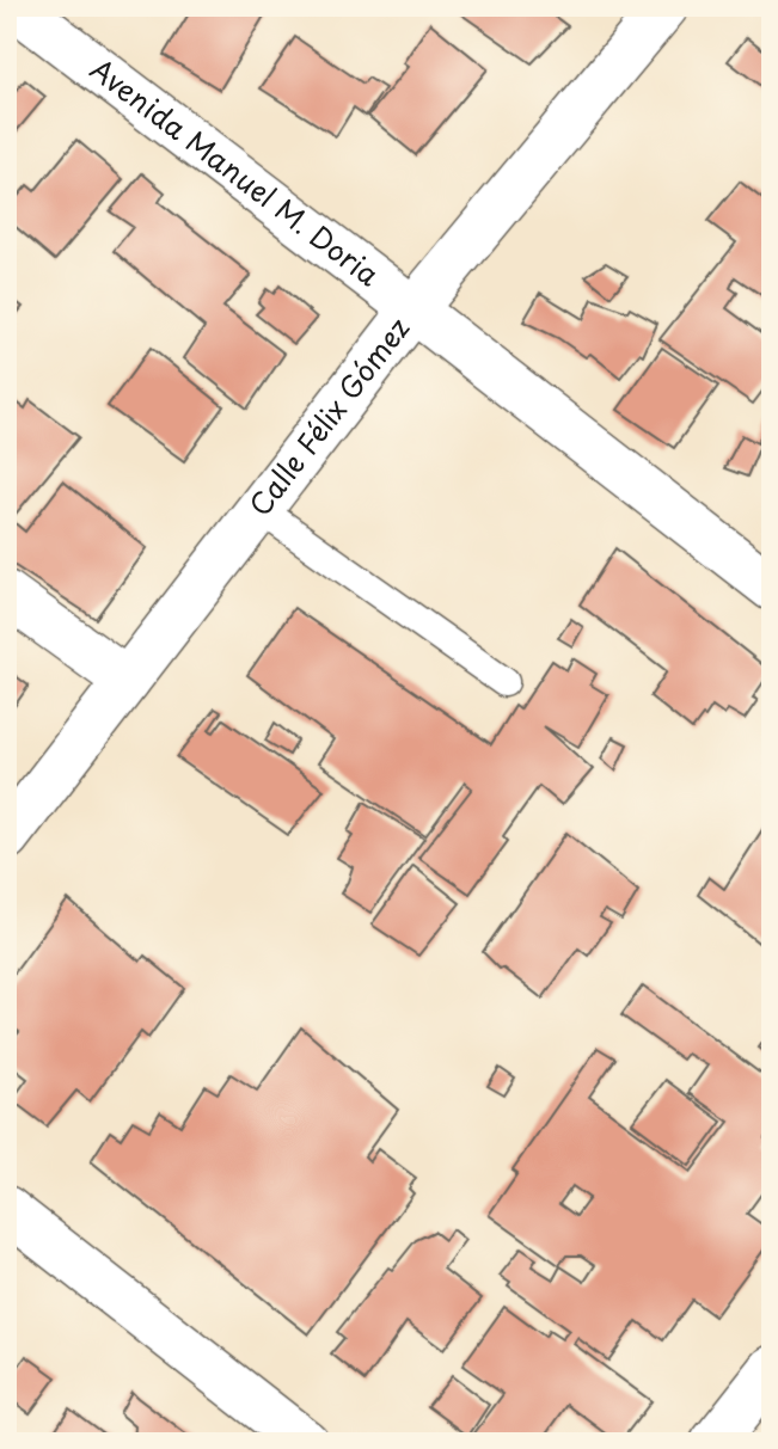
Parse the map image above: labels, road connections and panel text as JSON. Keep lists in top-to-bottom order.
{
  "streets": {
    "street": ["Avenida Manuel M. Doria", "Calle Félix Gómez"]
  },
  "crossings": [
    ["Avenida Manuel M. Doria", "Calle Félix Gómez"]
  ]
}
